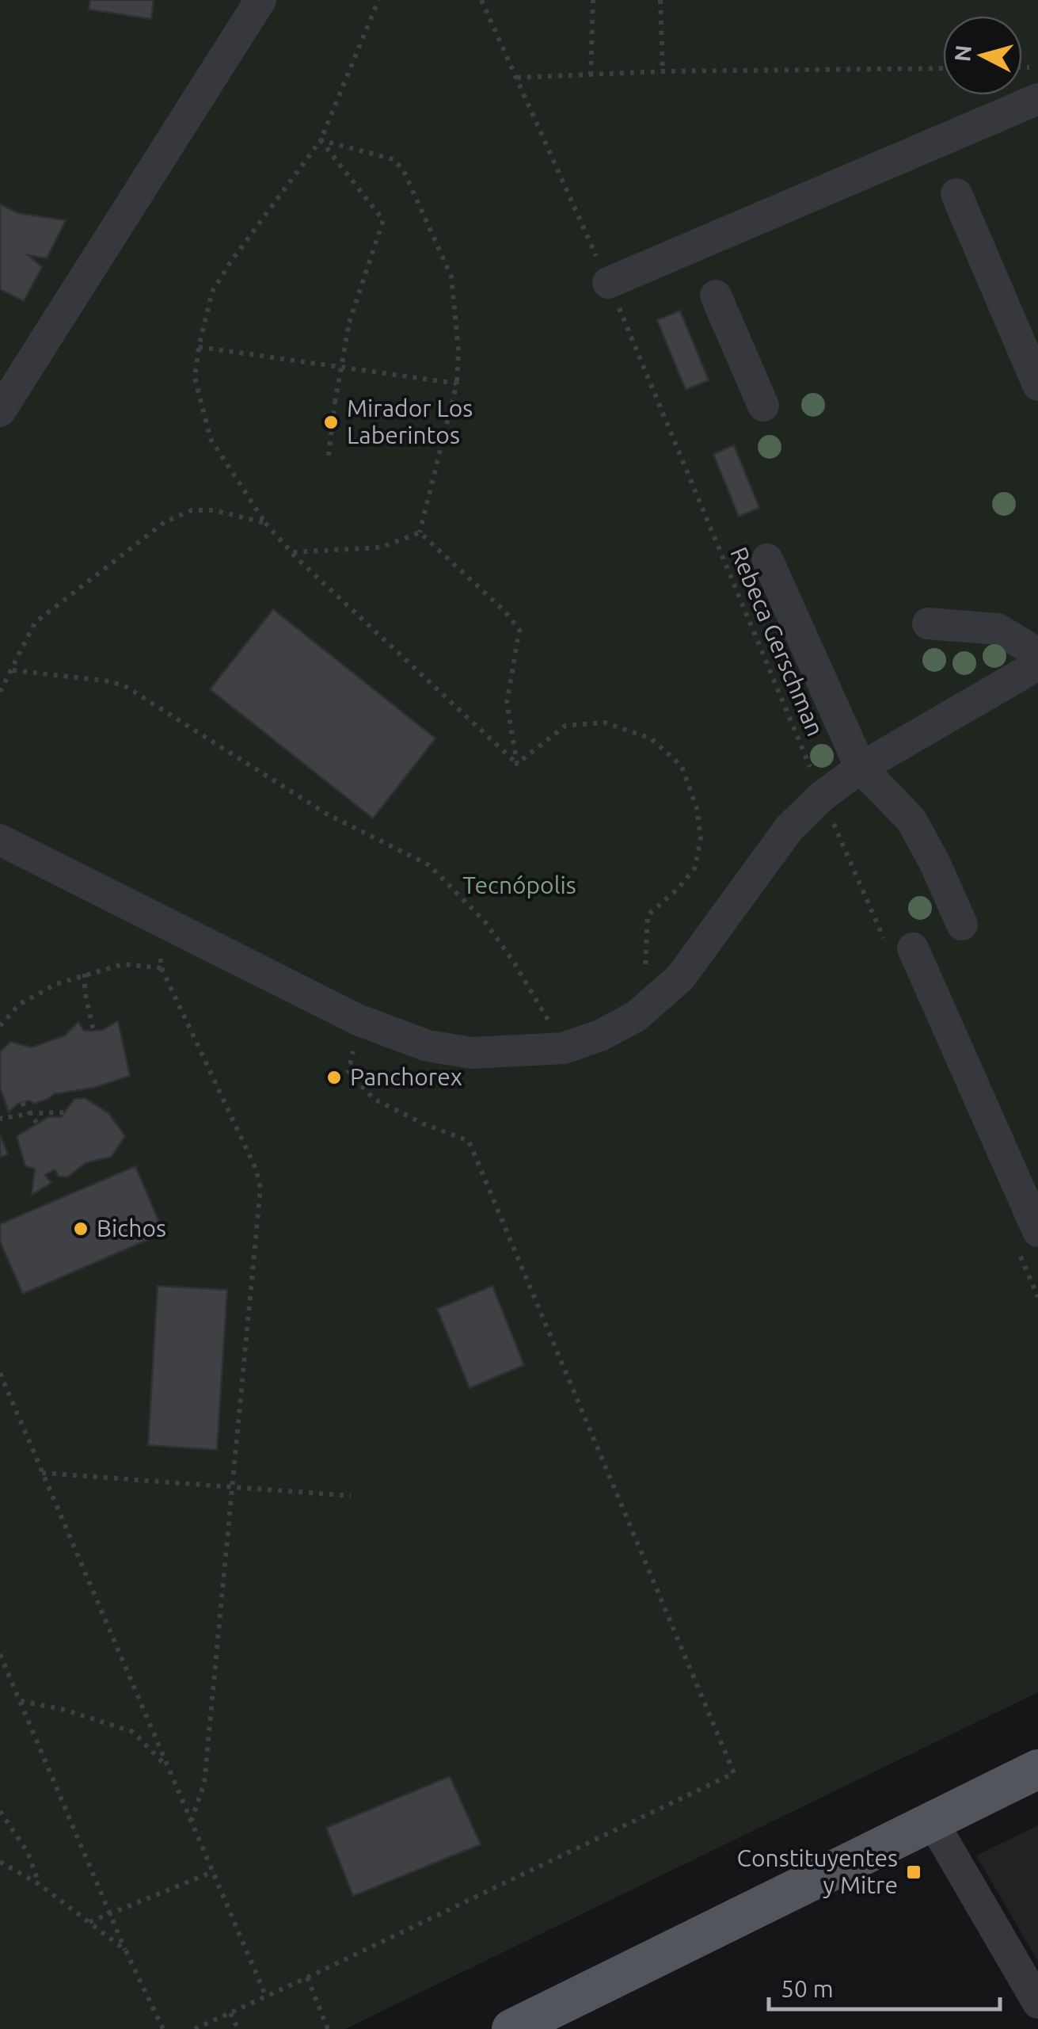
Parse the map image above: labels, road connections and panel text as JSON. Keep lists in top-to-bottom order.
{
  "streets": {
    "path": ["Rebeca Gerschman"]
  },
  "parks": ["Tecnópolis"],
  "places": {
    "other": ["Mirador Los Laberintos", "Panchorex", "Bichos"],
    "transit": ["Constituyentes y Mitre"]
  },
  "scale_bar": "50 m",
  "north": "left"
}
